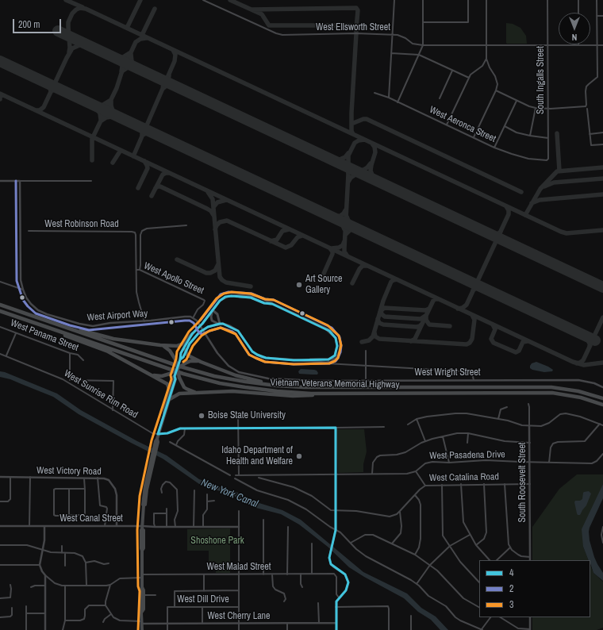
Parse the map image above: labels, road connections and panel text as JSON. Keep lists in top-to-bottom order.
{
  "streets": {
    "highway": ["Vietnam Veterans Memorial Highway"],
    "street": [
      "West Ellsworth Street",
      "South Ingalls Street",
      "West Aeronca Street",
      "West Robinson Road",
      "West Apollo Street",
      "West Airport Way",
      "West Panama Street",
      "West Wright Street",
      "West Sunrise Rim Road",
      "West Pasadena Drive",
      "West Victory Road",
      "West Catalina Road",
      "South Roosevelt Street",
      "West Canal Street",
      "West Malad Street",
      "West Dill Drive",
      "West Cherry Lane"
    ]
  },
  "crossings": [
    ["West Ellsworth Street", "South Ingalls Street"],
    ["South Ingalls Street", "West Aeronca Street"],
    ["West Robinson Road", "West Apollo Street"],
    ["West Apollo Street", "West Airport Way"],
    ["West Pasadena Drive", "South Roosevelt Street"],
    ["West Victory Road", "West Canal Street"],
    ["West Catalina Road", "South Roosevelt Street"],
    ["West Dill Drive", "West Cherry Lane"]
  ],
  "water": ["New York Canal"],
  "parks": ["Shoshone Park"],
  "places": ["Art Source Gallery", "Boise State University", "Idaho Department of Health and Welfare"],
  "lines": ["transit line 2", "transit line 3", "transit line 4"],
  "legend": ["4", "2", "3"],
  "scale_bar": "200 m",
  "north": "bottom"
}
